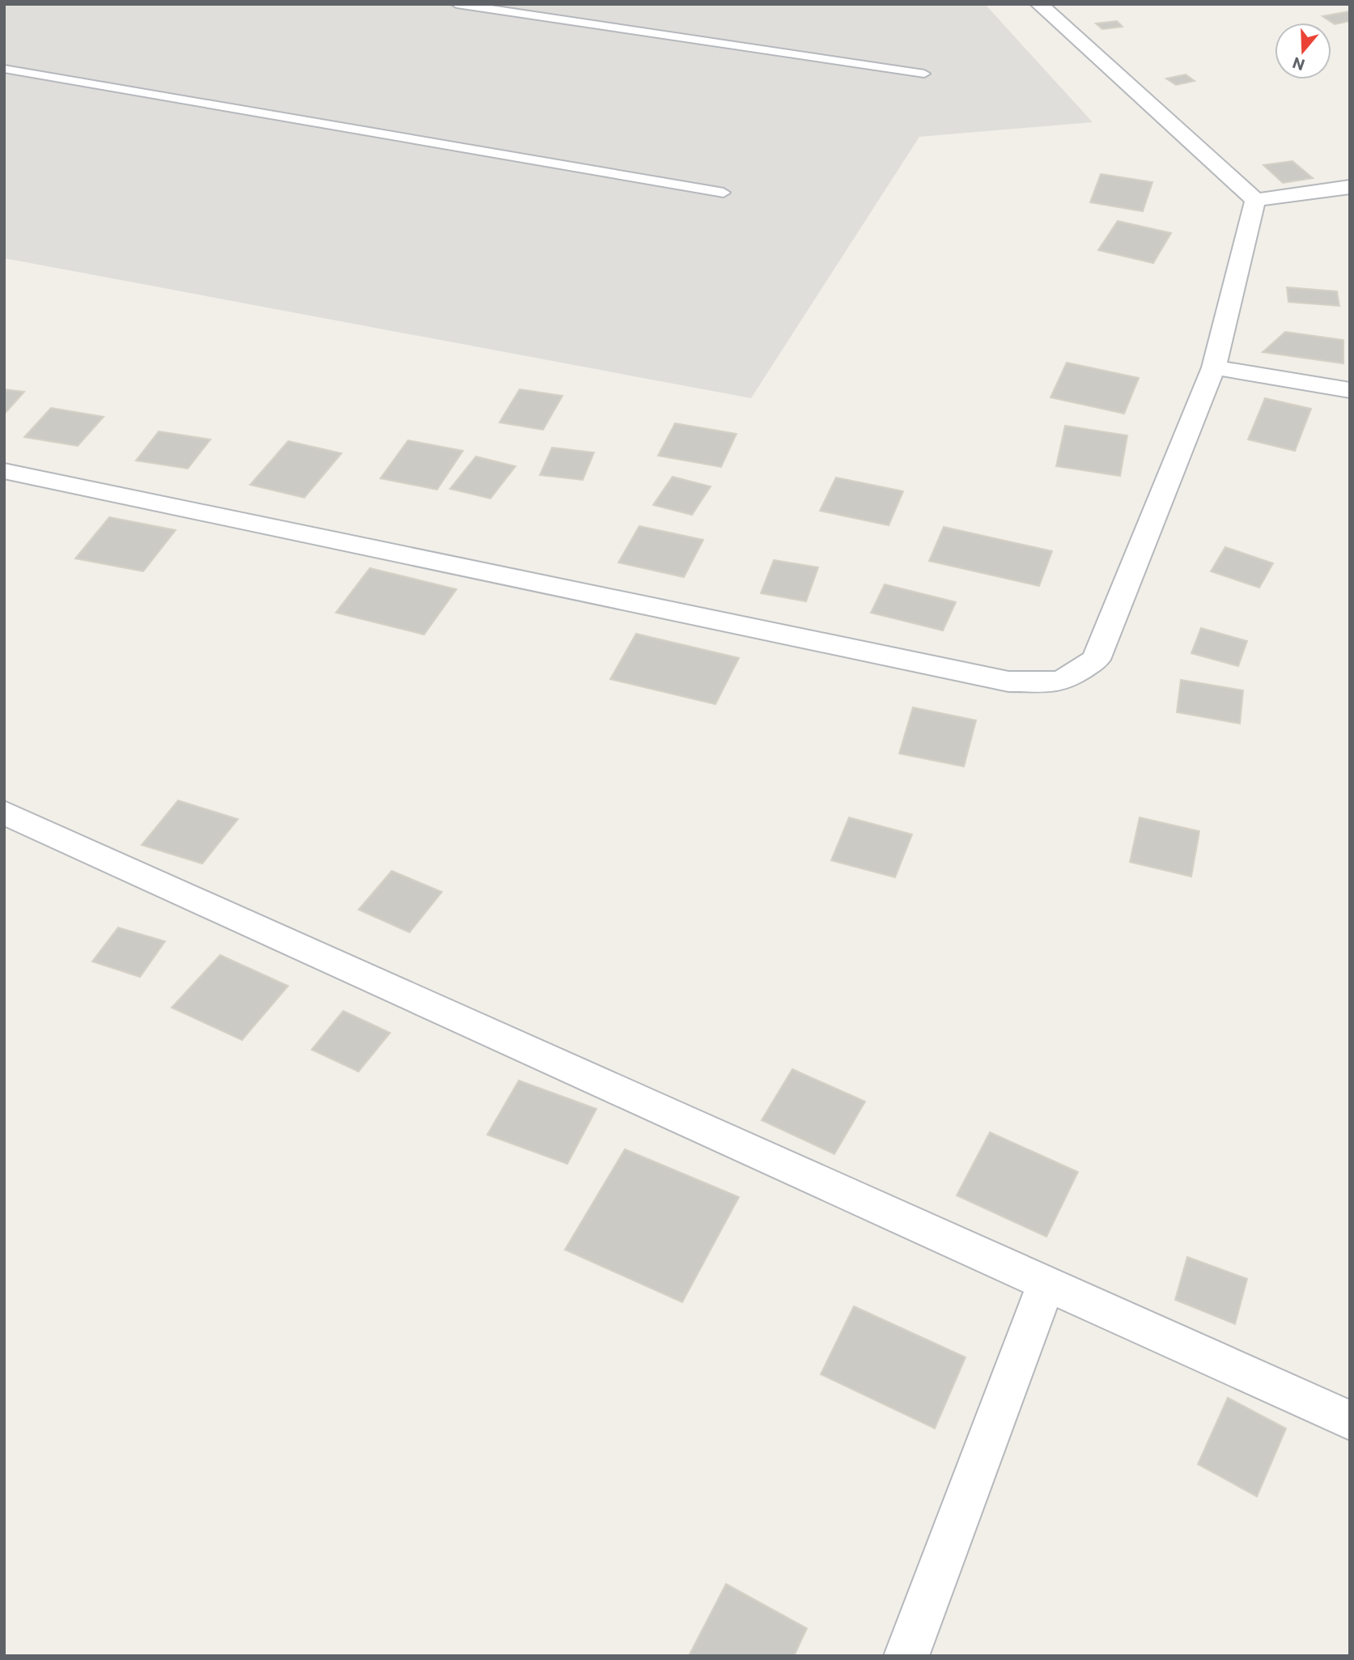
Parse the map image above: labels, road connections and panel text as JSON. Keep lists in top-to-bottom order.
{
  "north": "bottom"
}
